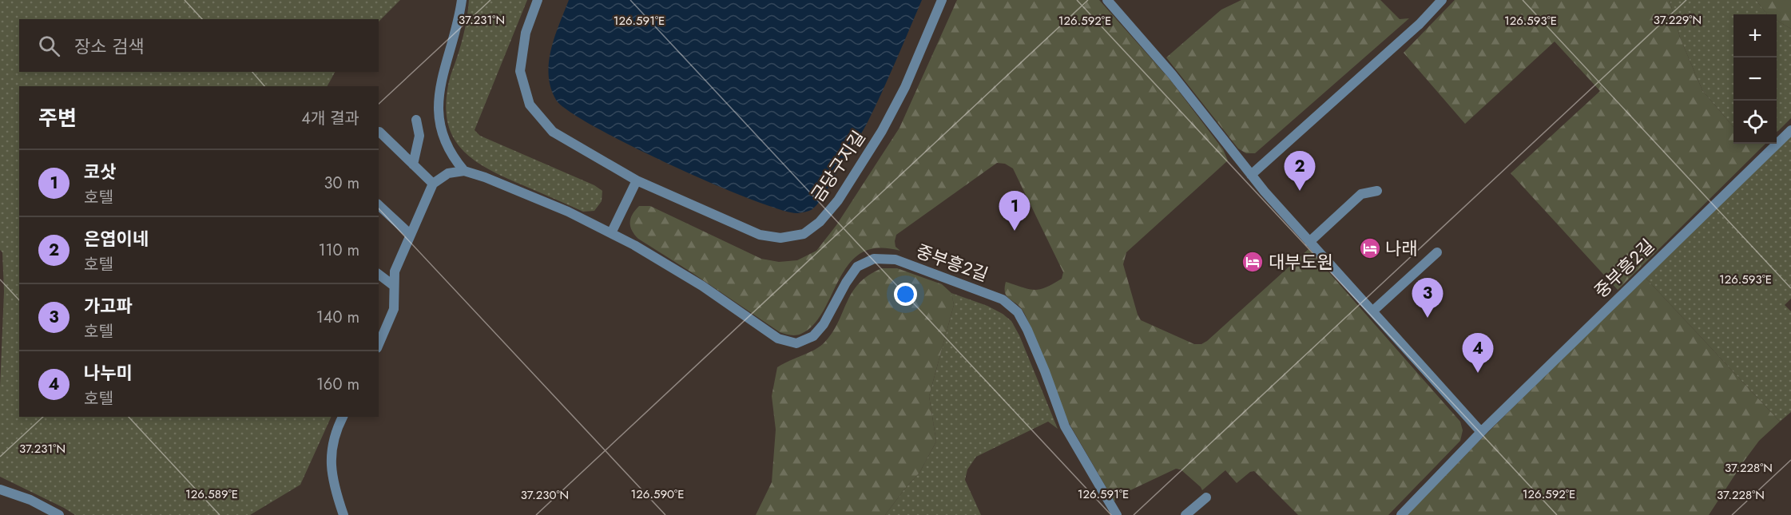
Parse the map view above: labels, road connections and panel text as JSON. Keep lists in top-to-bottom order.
{
  "streets": {
    "lane": ["금당구지길", "중부흥2길"]
  },
  "places": {
    "hotel": ["나래", "대부도원"]
  },
  "page": {
    "map_buttons": ["+", "−"],
    "search": "장소 검색",
    "heading": ["주변", "4개 결과"],
    "list": [
      {
        "mark": "1",
        "name": "코삿",
        "note": "호텔",
        "value": "30 m"
      },
      {
        "mark": "2",
        "name": "은엽이네",
        "note": "호텔",
        "value": "110 m"
      },
      {
        "mark": "3",
        "name": "가고파",
        "note": "호텔",
        "value": "140 m"
      },
      {
        "mark": "4",
        "name": "나누미",
        "note": "호텔",
        "value": "160 m"
      }
    ],
    "pins": [
      "2",
      "1",
      "3",
      "4"
    ]
  },
  "coordinates": [
    "37.231°N",
    "37.229°N",
    "126.592°E",
    "126.593°E",
    "126.591°E",
    "37.228°N",
    "126.589°E",
    "126.590°E",
    "37.230°N"
  ]
}
